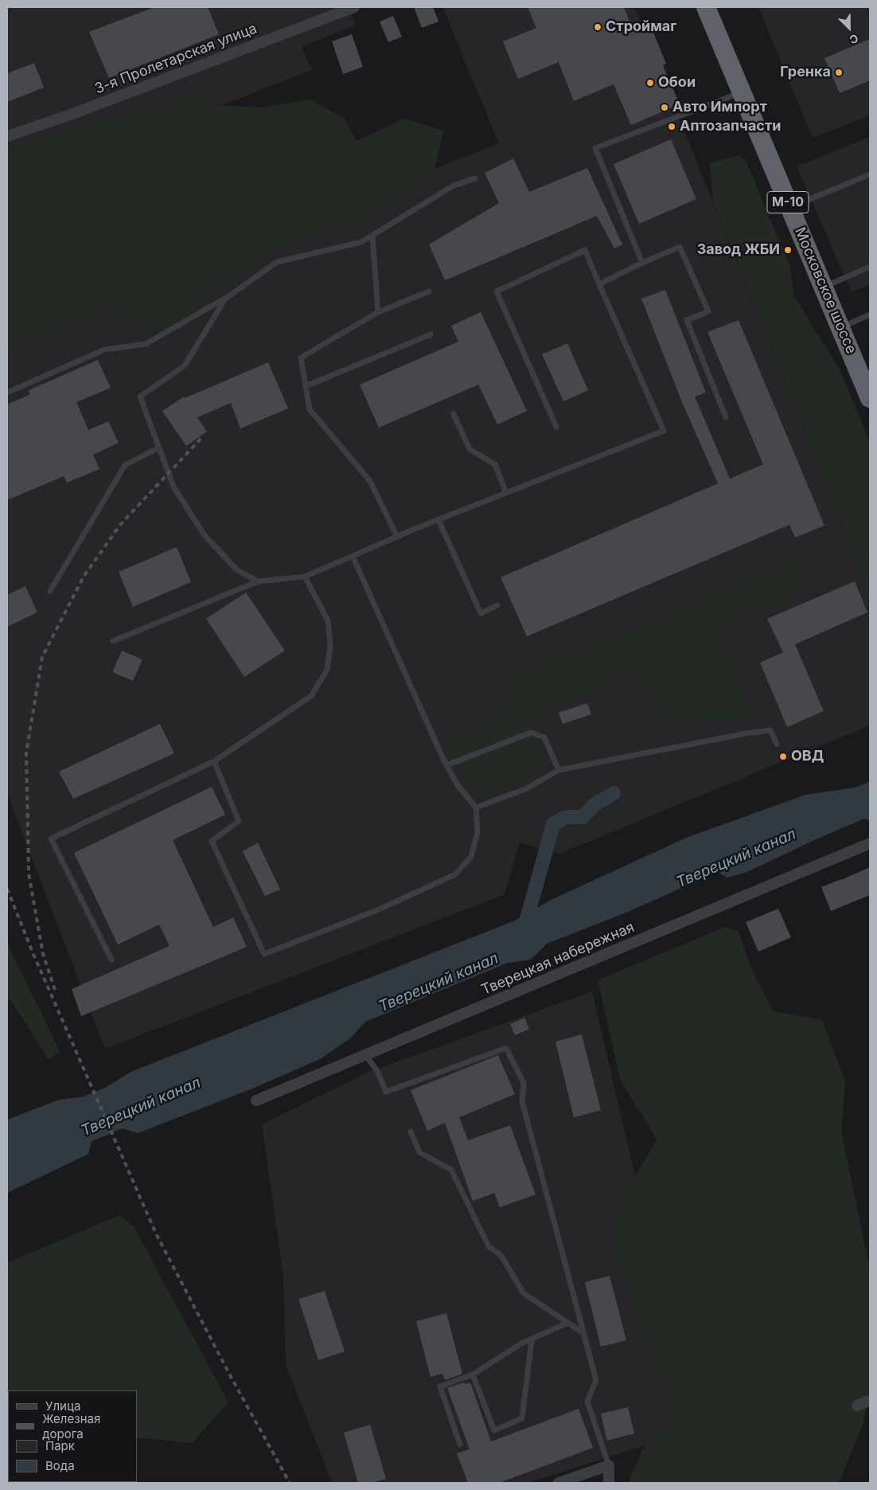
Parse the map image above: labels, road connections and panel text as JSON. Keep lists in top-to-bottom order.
{
  "streets": {
    "highway": ["М-10", "Московское шоссе"],
    "street": ["3-я Пролетарская улица", "Тверецкая набережная"]
  },
  "water": ["Тверецкий канал"],
  "places": [
    "Строймаг",
    "Гренка",
    "Обои",
    "Авто Импорт",
    "Аптозапчасти",
    "Завод ЖБИ",
    "ОВД"
  ],
  "legend": [
    "Улица",
    "Железная дорога",
    "Парк",
    "Вода"
  ],
  "north": "bottom right"
}
